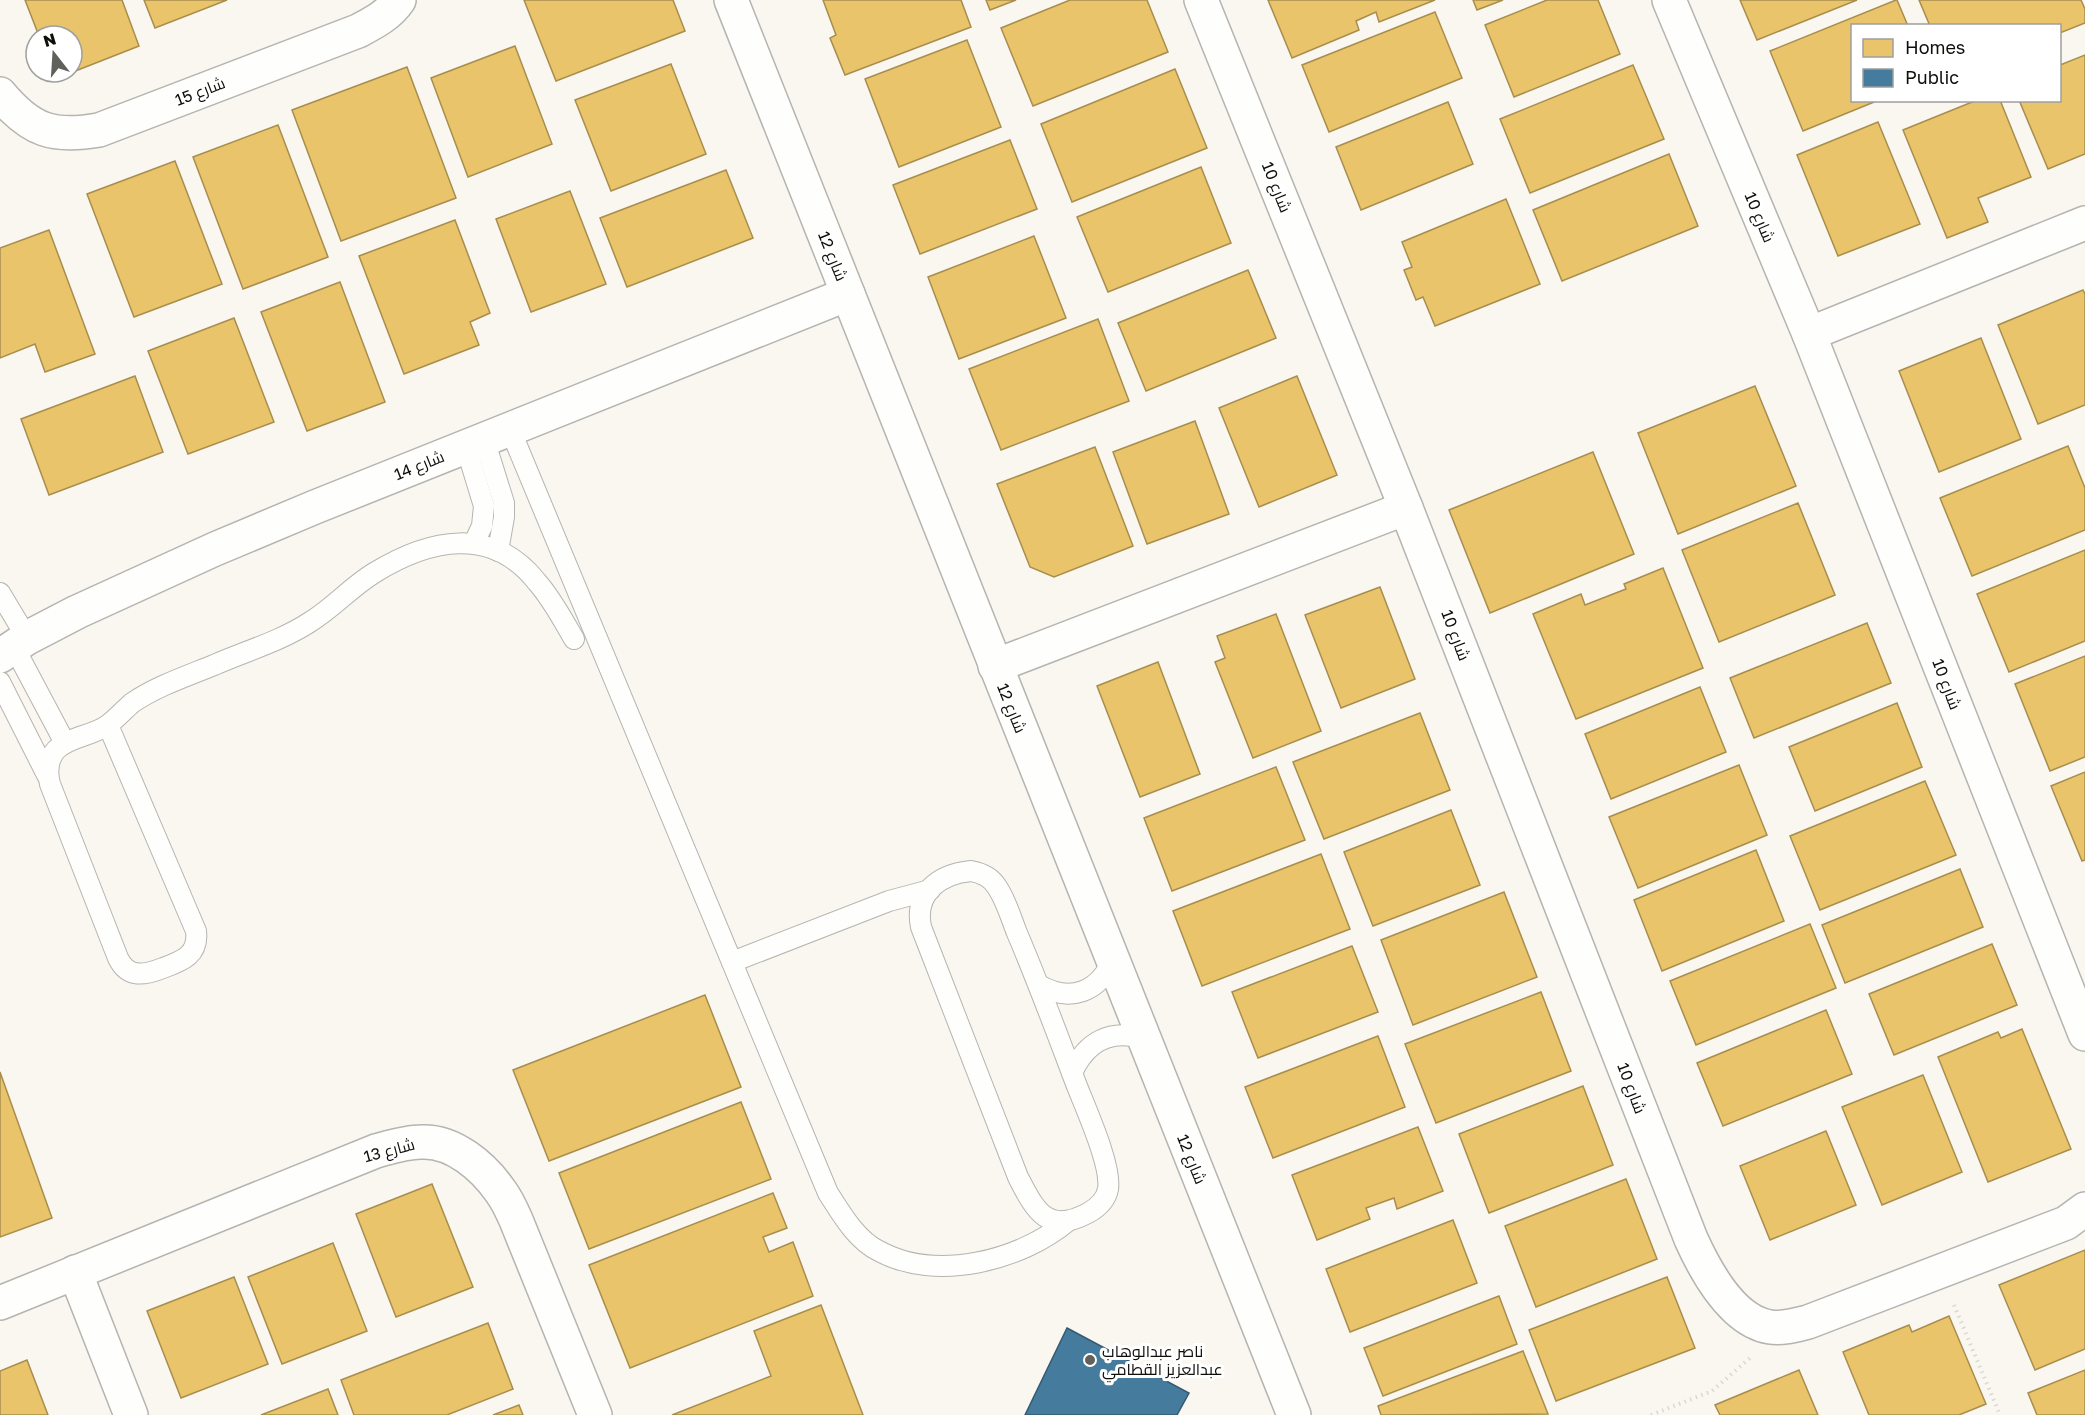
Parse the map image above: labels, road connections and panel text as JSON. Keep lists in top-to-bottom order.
{
  "streets": {
    "street": [
      "شارع 15",
      "شارع 10",
      "شارع 12",
      "شارع 14",
      "شارع 13"
    ]
  },
  "crossings": [
    ["شارع 12", "شارع 14"]
  ],
  "places": ["ناصر عبدالوهاب عبدالعزيز القطامي"],
  "legend": ["Homes", "Public"],
  "north": "top"
}
